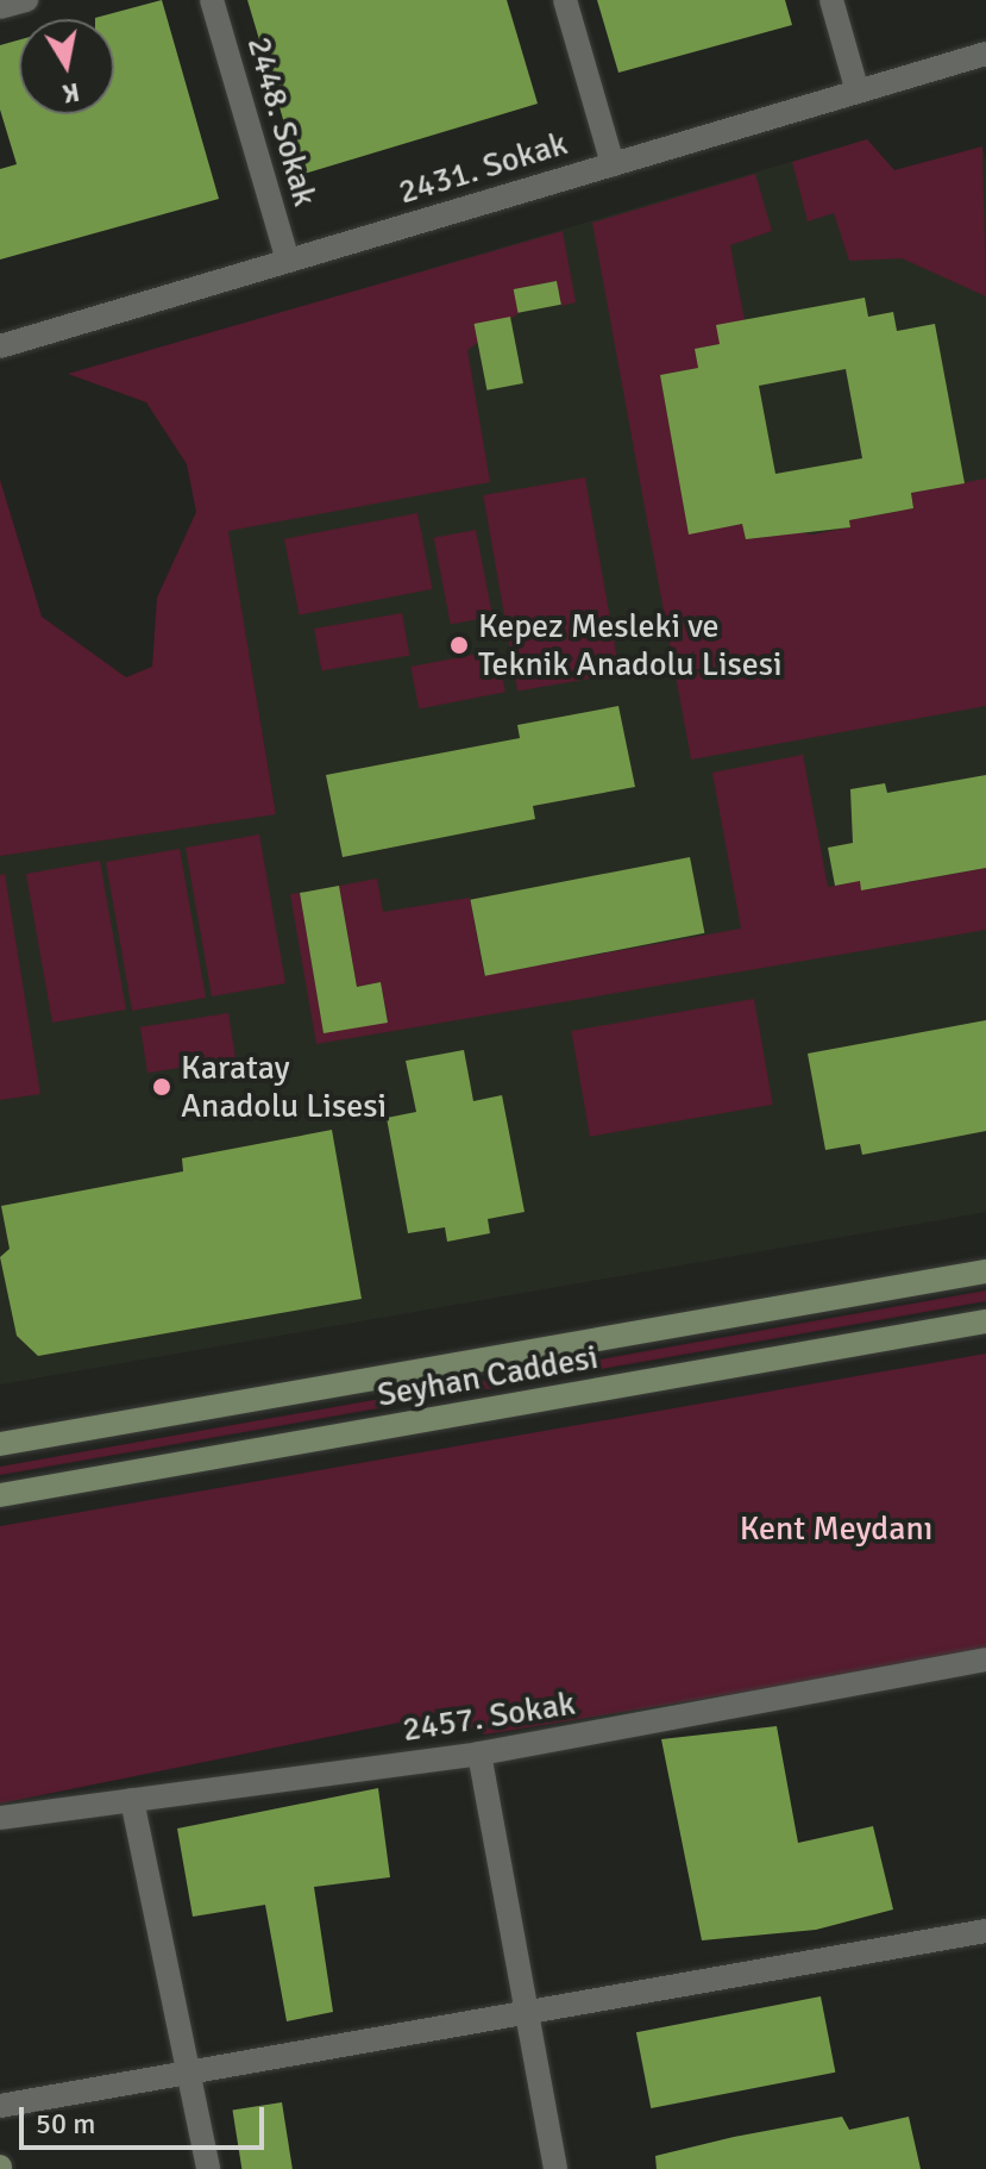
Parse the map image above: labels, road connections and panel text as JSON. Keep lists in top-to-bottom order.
{
  "streets": {
    "street": [
      "2448. Sokak",
      "2431. Sokak",
      "Seyhan Caddesi",
      "2457. Sokak"
    ]
  },
  "crossings": [
    ["2448. Sokak", "2431. Sokak"]
  ],
  "parks": ["Kent Meydanı"],
  "places": ["Kepez Mesleki ve Teknik Anadolu Lisesi", "Karatay Anadolu Lisesi"],
  "scale_bar": "50 m",
  "north": "bottom"
}
